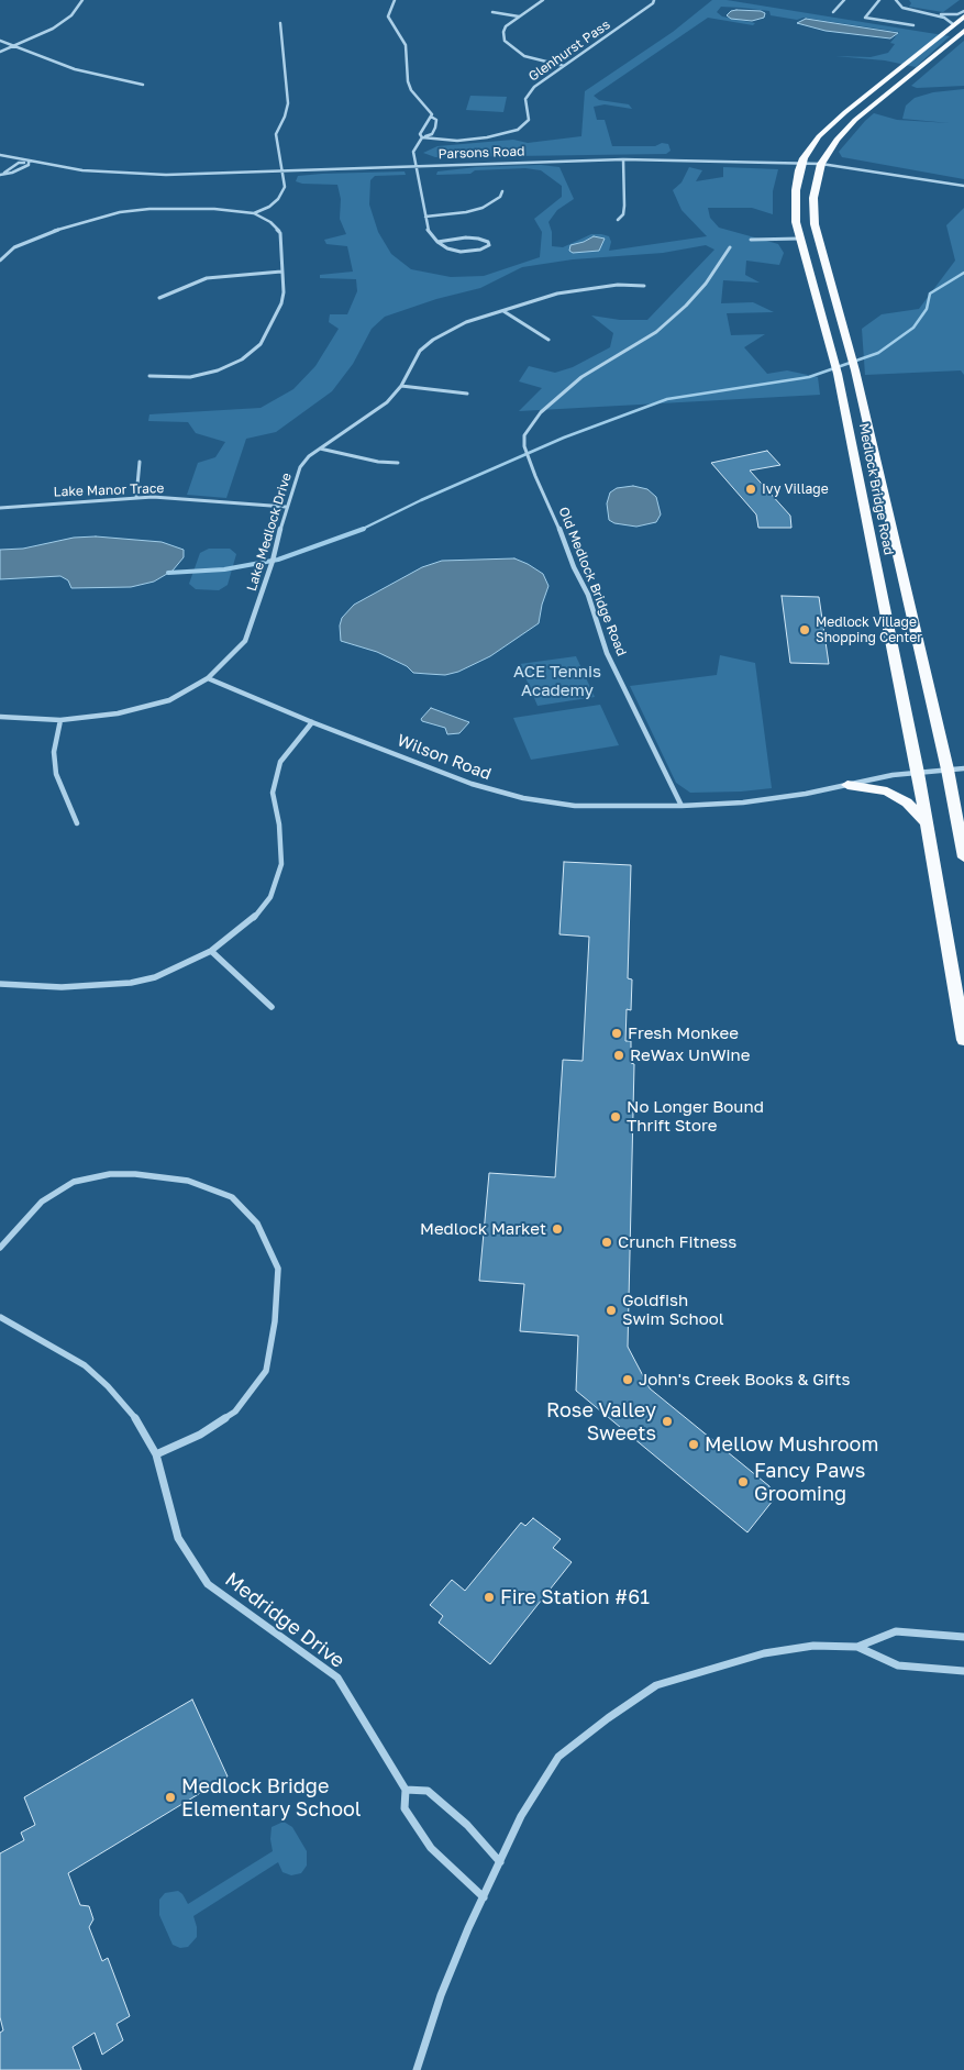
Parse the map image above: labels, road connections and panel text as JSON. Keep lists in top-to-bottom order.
{
  "streets": {
    "highway": ["Medlock Bridge Road"],
    "street": [
      "Glenhurst Pass",
      "Parsons Road",
      "Lake Manor Trace",
      "Lake Medlock Drive",
      "Old Medlock Bridge Road",
      "Wilson Road",
      "Medridge Drive"
    ]
  },
  "crossings": [
    ["Parsons Road", "Medlock Bridge Road"],
    ["Lake Manor Trace", "Lake Medlock Drive"],
    ["Lake Medlock Drive", "Wilson Road"],
    ["Old Medlock Bridge Road", "Wilson Road"]
  ],
  "parks": ["ACE Tennis Academy"],
  "places": [
    "Ivy Village",
    "Medlock Village Shopping Center",
    "Fresh Monkee",
    "ReWax UnWine",
    "No Longer Bound Thrift Store",
    "Medlock Market",
    "Crunch Fitness",
    "Goldfish Swim School",
    "John's Creek Books & Gifts",
    "Rose Valley Sweets",
    "Mellow Mushroom",
    "Fancy Paws Grooming",
    "Fire Station #61",
    "Medlock Bridge Elementary School"
  ]
}
